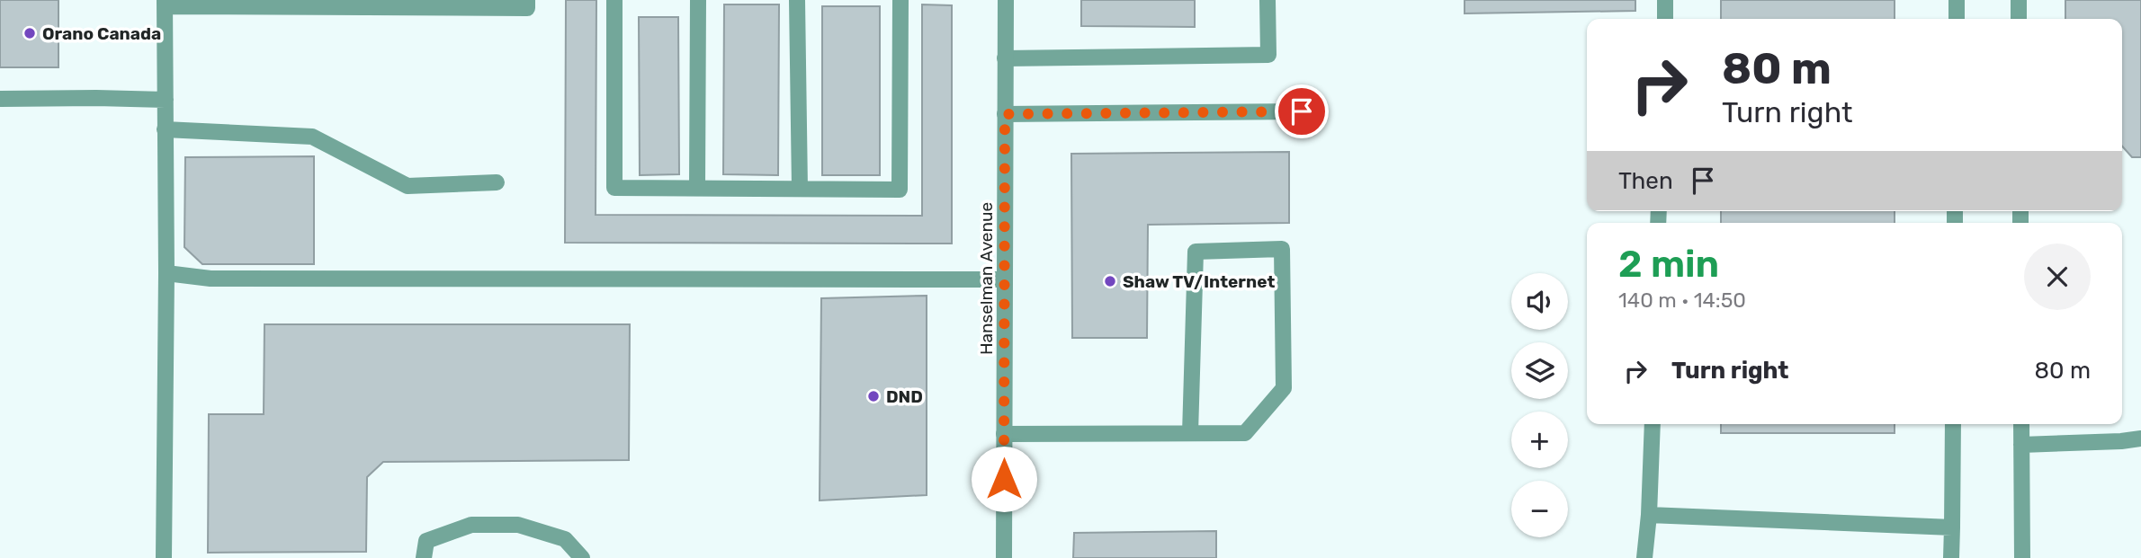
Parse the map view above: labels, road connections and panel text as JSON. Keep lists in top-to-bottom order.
{
  "streets": {
    "street": ["Hanselman Avenue"]
  },
  "places": ["Orano Canada", "Shaw TV/Internet", "DND"],
  "page": {
    "turn": ["80 m", "Turn right"],
    "then": "Then",
    "heading": ["2 min", "140 m · 14:50"],
    "map_buttons": ["+", "−"],
    "list": [
      {
        "name": "Turn right",
        "value": "80 m"
      }
    ]
  }
}
